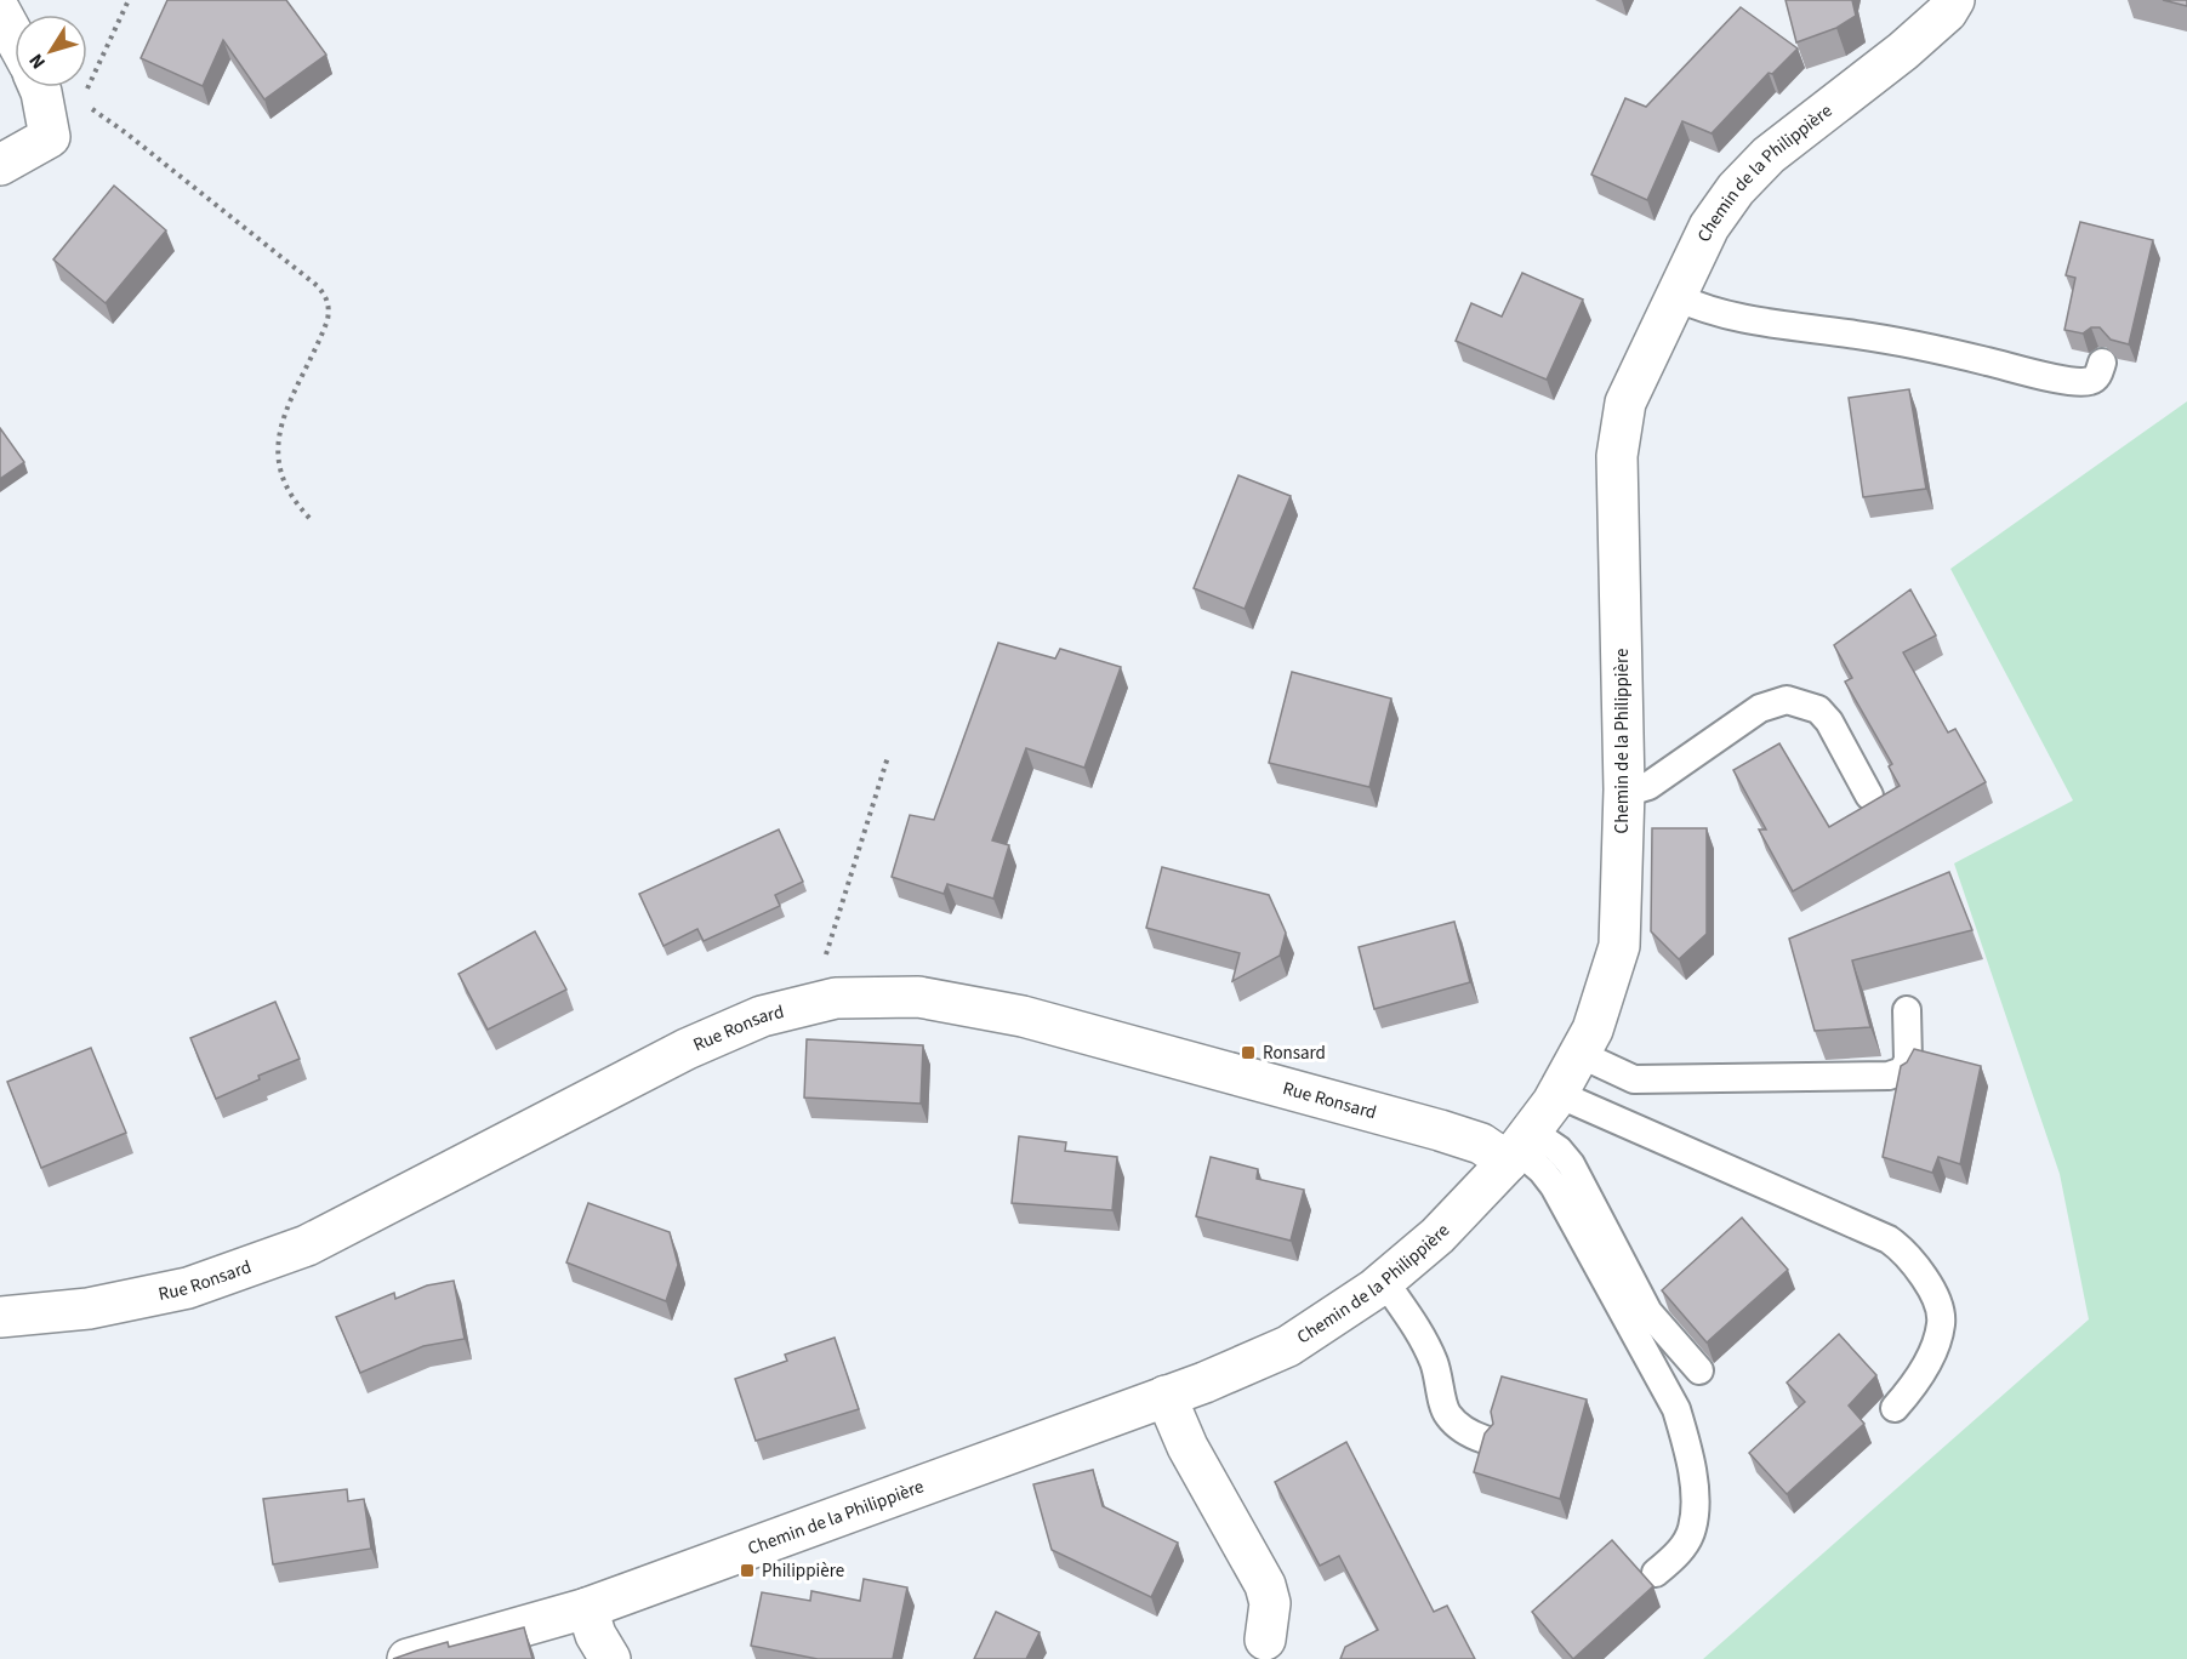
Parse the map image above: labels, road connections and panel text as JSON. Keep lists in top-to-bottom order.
{
  "streets": {
    "street": ["Chemin de la Philippière", "Rue Ronsard"]
  },
  "crossings": [
    ["Chemin de la Philippière", "Rue Ronsard"]
  ],
  "places": {
    "transit": ["Ronsard", "Philippière"]
  },
  "north": "bottom left"
}
